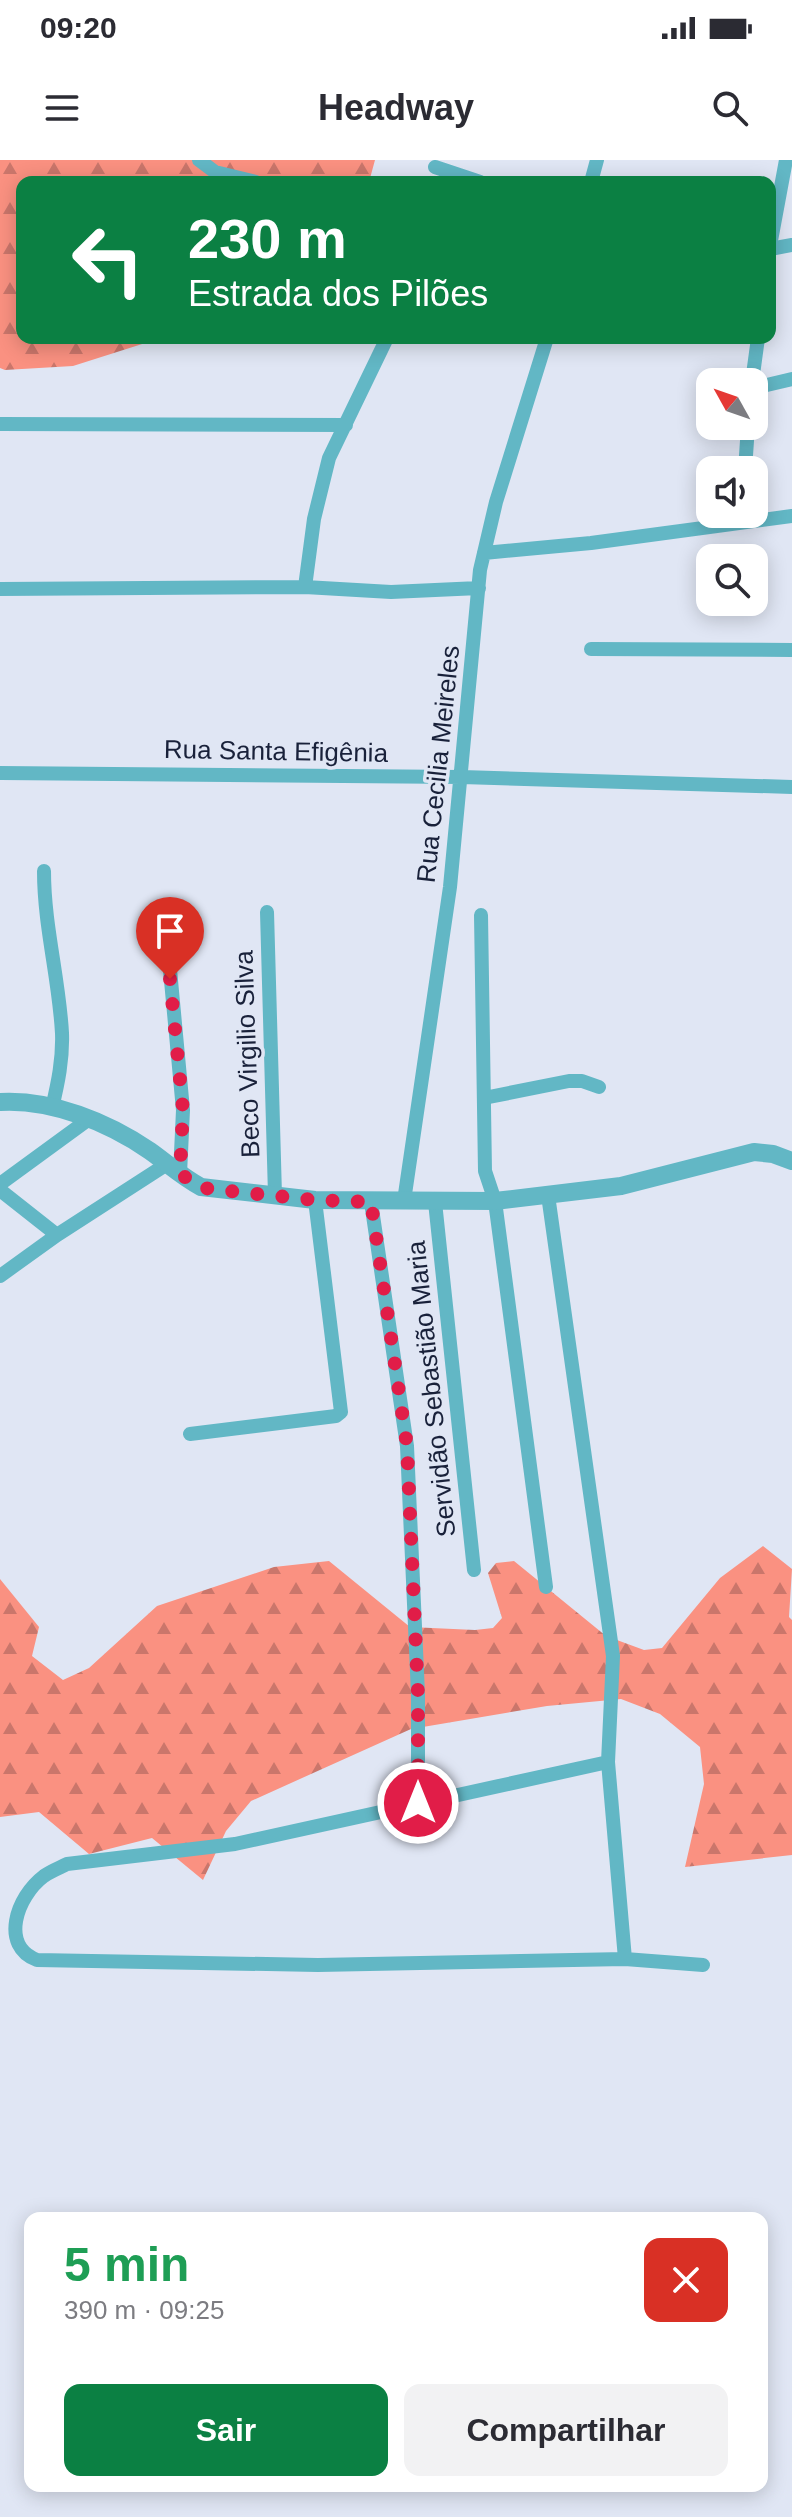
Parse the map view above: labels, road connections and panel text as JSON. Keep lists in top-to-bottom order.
{
  "streets": {
    "street": [
      "Rua Santa Efigênia",
      "Rua Cecilia Meireles",
      "Beco Virgilio Silva",
      "Servidão Sebastião Maria"
    ]
  },
  "crossings": [
    ["Rua Santa Efigênia", "Rua Cecilia Meireles"]
  ],
  "north": "top left",
  "page": {
    "status": "09:20",
    "header": "Headway",
    "turn": ["230 m", "Estrada dos Pilões"],
    "heading": ["5 min", "390 m · 09:25"],
    "buttons": ["Sair", "Compartilhar"]
  }
}
